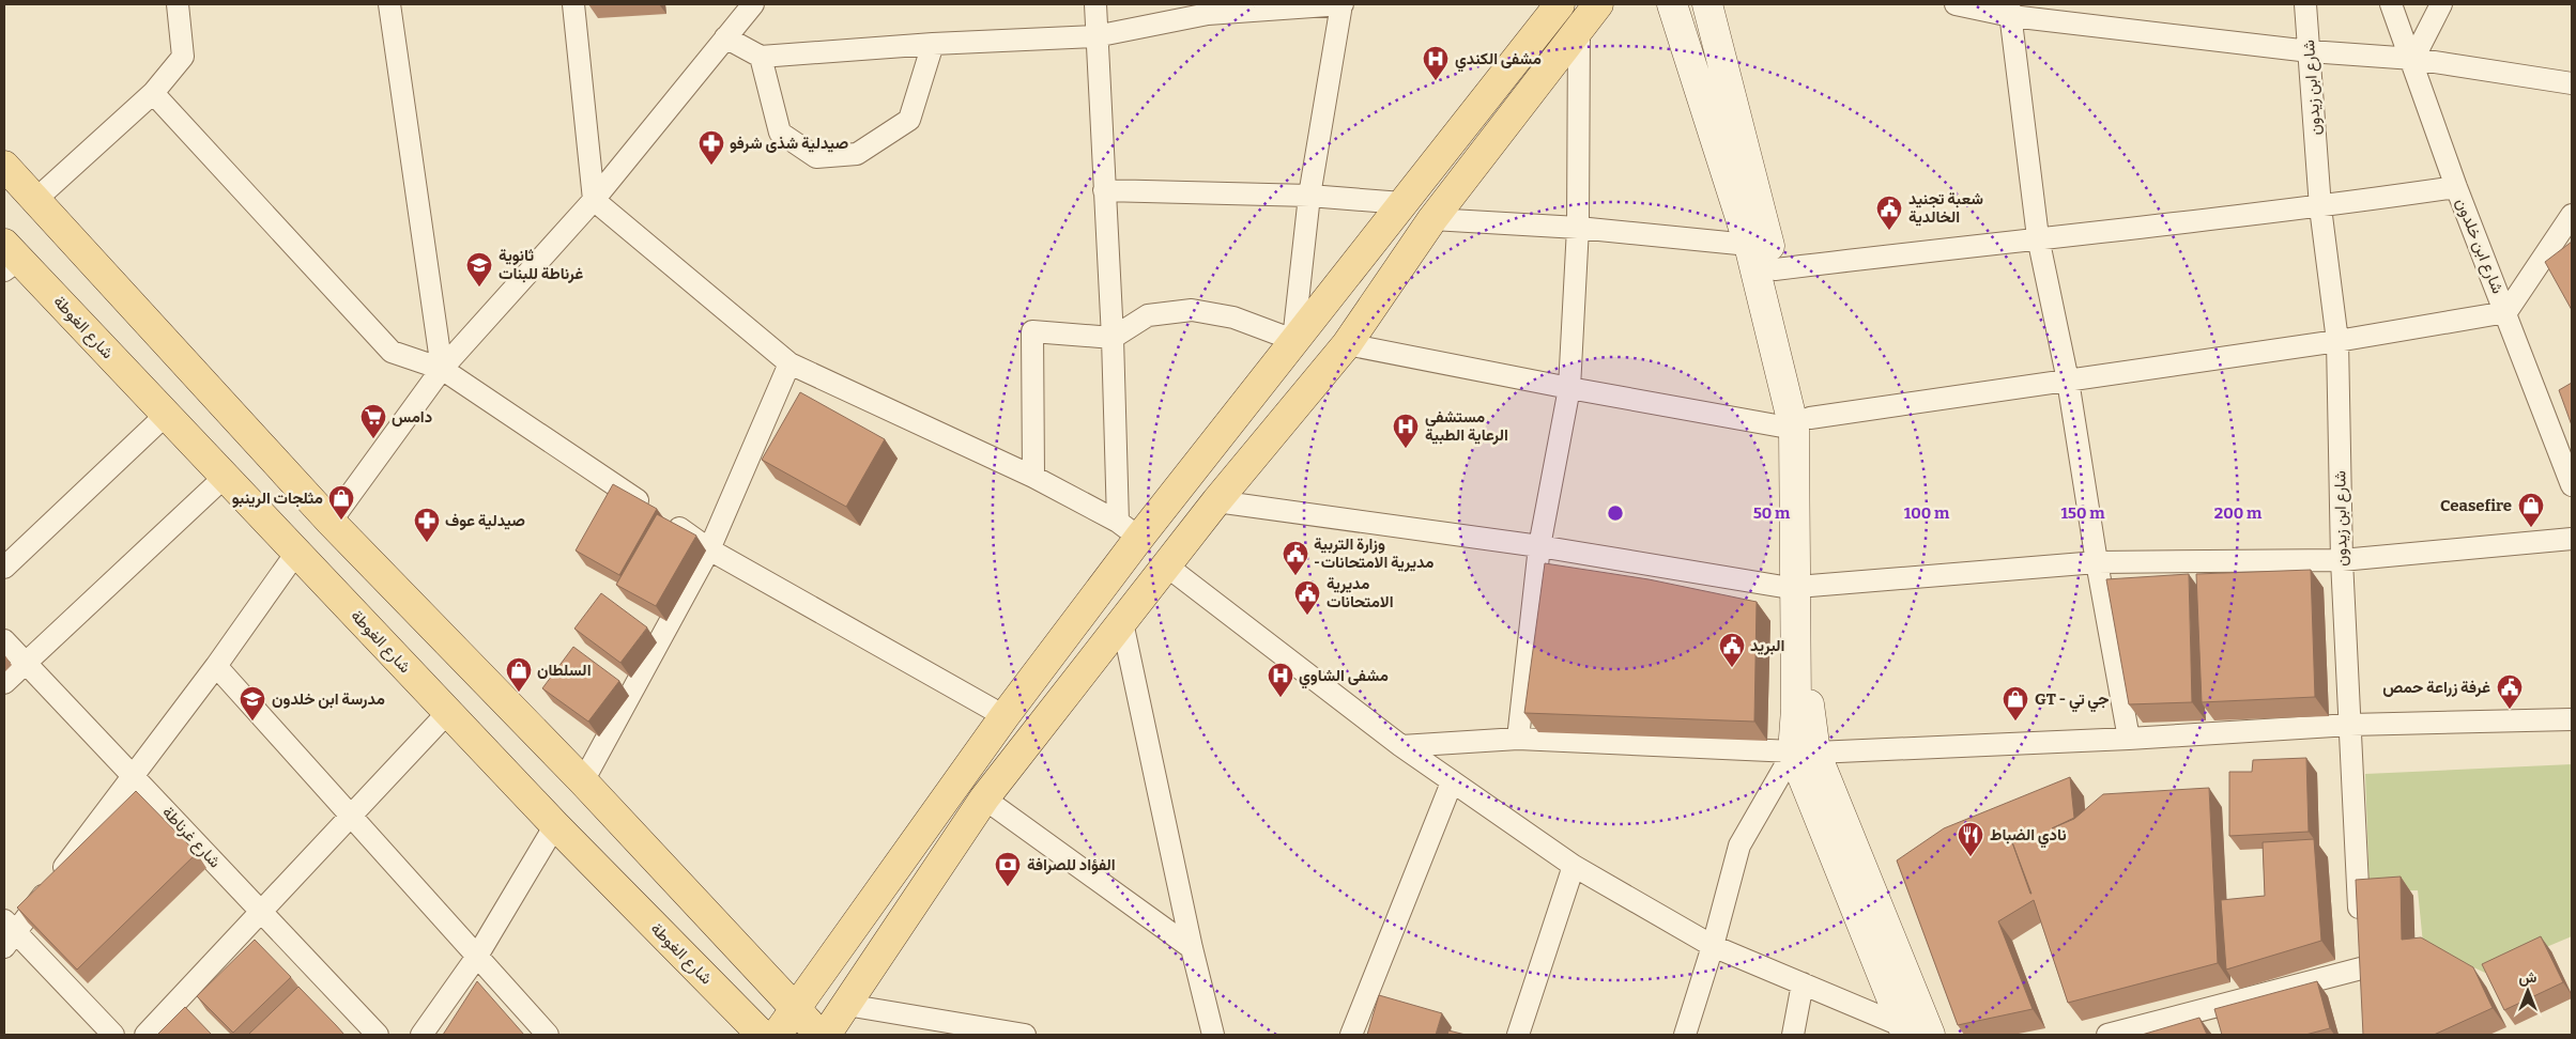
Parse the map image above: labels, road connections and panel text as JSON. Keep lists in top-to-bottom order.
{
  "streets": {
    "main road": ["شارع الغوطة"],
    "street": ["شارع ابن زيدون", "شارع ابن خلدون", "شارع غرناطة"]
  },
  "places": {
    "hospital": ["مشفى الكندي", "مستشفى الرعاية الطبية", "مشفى الشاوي"],
    "pharmacy": ["صيدلية شذى شرفو", "صيدلية عوف"],
    "public building": [
      "شعبة تجنيد الخالدية",
      "وزارة التربية -مديرية الامتحانات",
      "مديرية الامتحانات",
      "البريد",
      "غرفة زراعة حمص"
    ],
    "school or university": ["ثانوية غرناطة للبنات", "مدرسة ابن خلدون"],
    "supermarket": ["دامس"],
    "shop": [
      "مثلجات الرينبو",
      "Ceasefire",
      "السلطان",
      "GT - جي تي"
    ],
    "restaurant": ["نادي الضباط"],
    "bank": ["الفؤاد للصرافة"]
  },
  "north": "top",
  "rings": [
    "50 m",
    "100 m",
    "150 m",
    "200 m"
  ]
}
